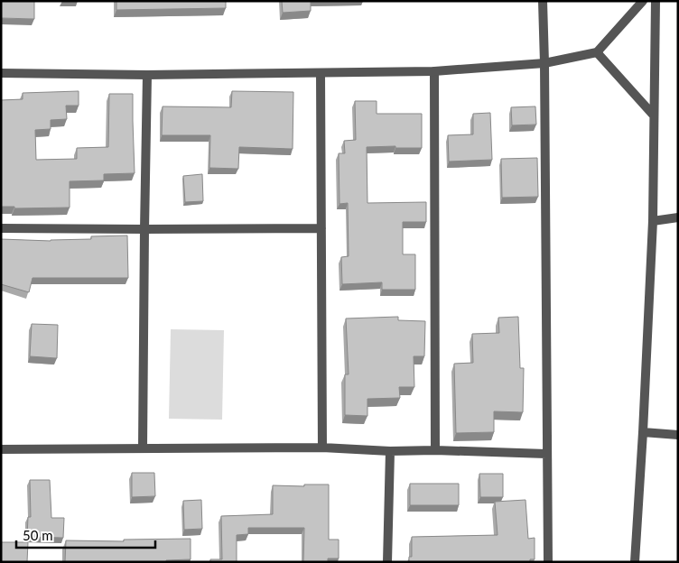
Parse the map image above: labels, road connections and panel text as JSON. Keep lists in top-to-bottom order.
{
  "scale_bar": "50 m"
}
